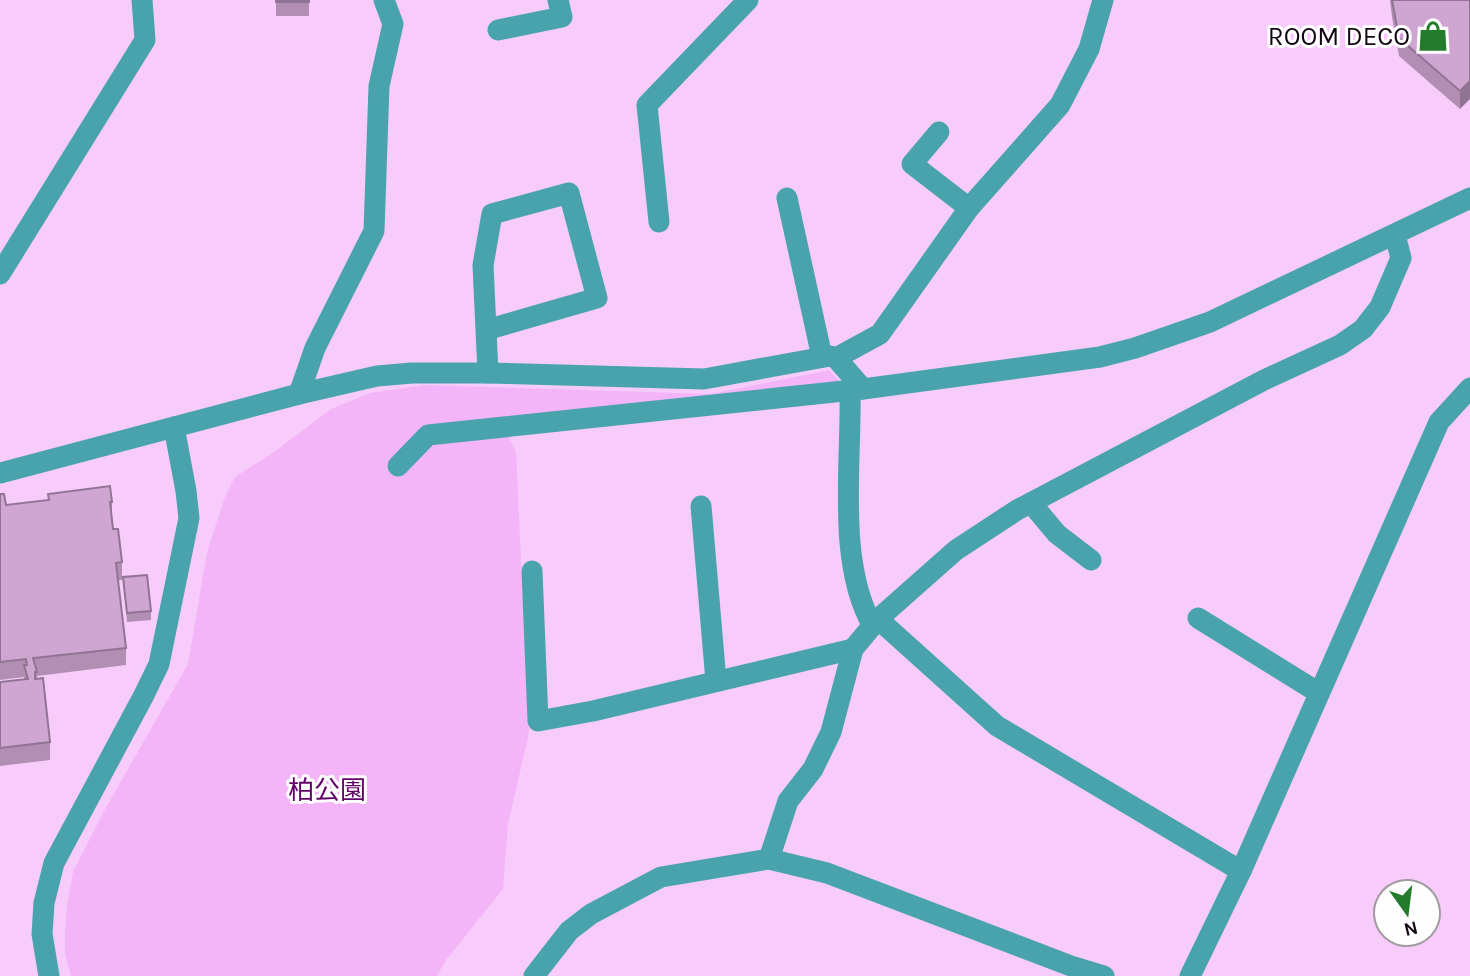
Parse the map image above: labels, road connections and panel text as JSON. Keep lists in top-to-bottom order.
{
  "parks": ["柏公園"],
  "places": {
    "shop": ["ROOM DECO"]
  },
  "north": "bottom"
}
